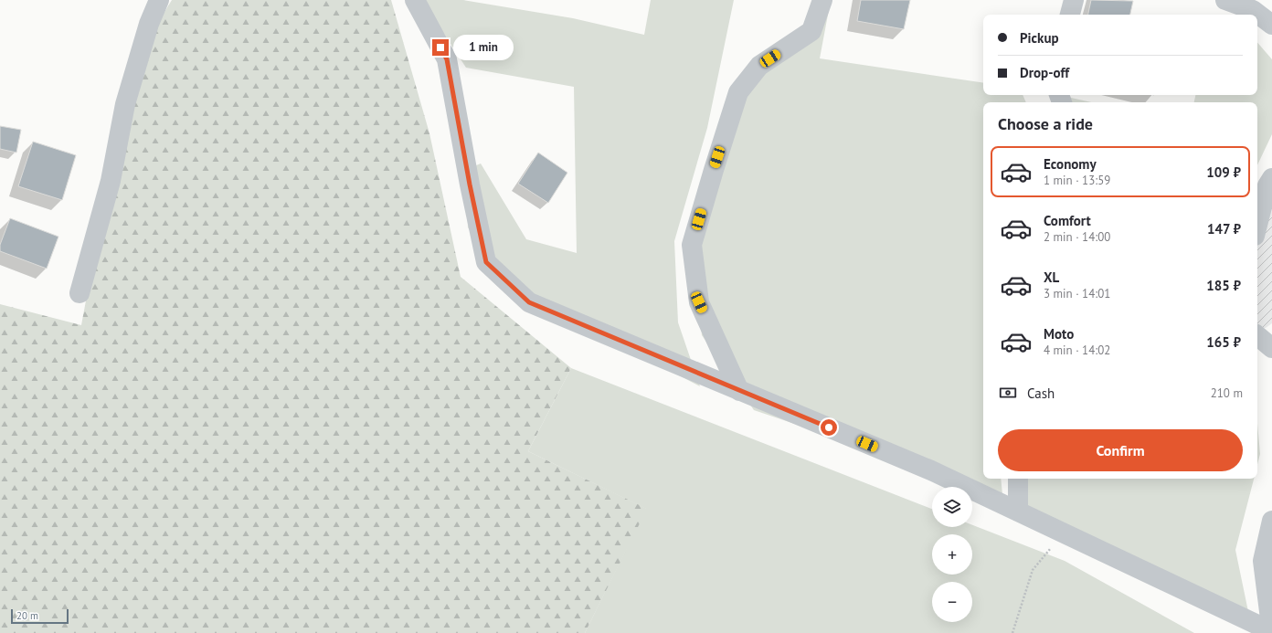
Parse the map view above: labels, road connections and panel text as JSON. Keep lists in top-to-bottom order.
{
  "scale_bar": "20 m",
  "page": {
    "banner": ["Pickup", "Drop-off"],
    "bubble": "1 min",
    "heading": "Choose a ride",
    "list": [
      {
        "name": "Economy",
        "note": "1 min · 13:59",
        "value": "109 ₽"
      },
      {
        "name": "Comfort",
        "note": "2 min · 14:00",
        "value": "147 ₽"
      },
      {
        "name": "XL",
        "note": "3 min · 14:01",
        "value": "185 ₽"
      },
      {
        "name": "Moto",
        "note": "4 min · 14:02",
        "value": "165 ₽"
      }
    ],
    "pay": ["Cash", "210 m"],
    "buttons": "Confirm",
    "map_buttons": ["+", "−"],
    "scale": "20 m"
  }
}
